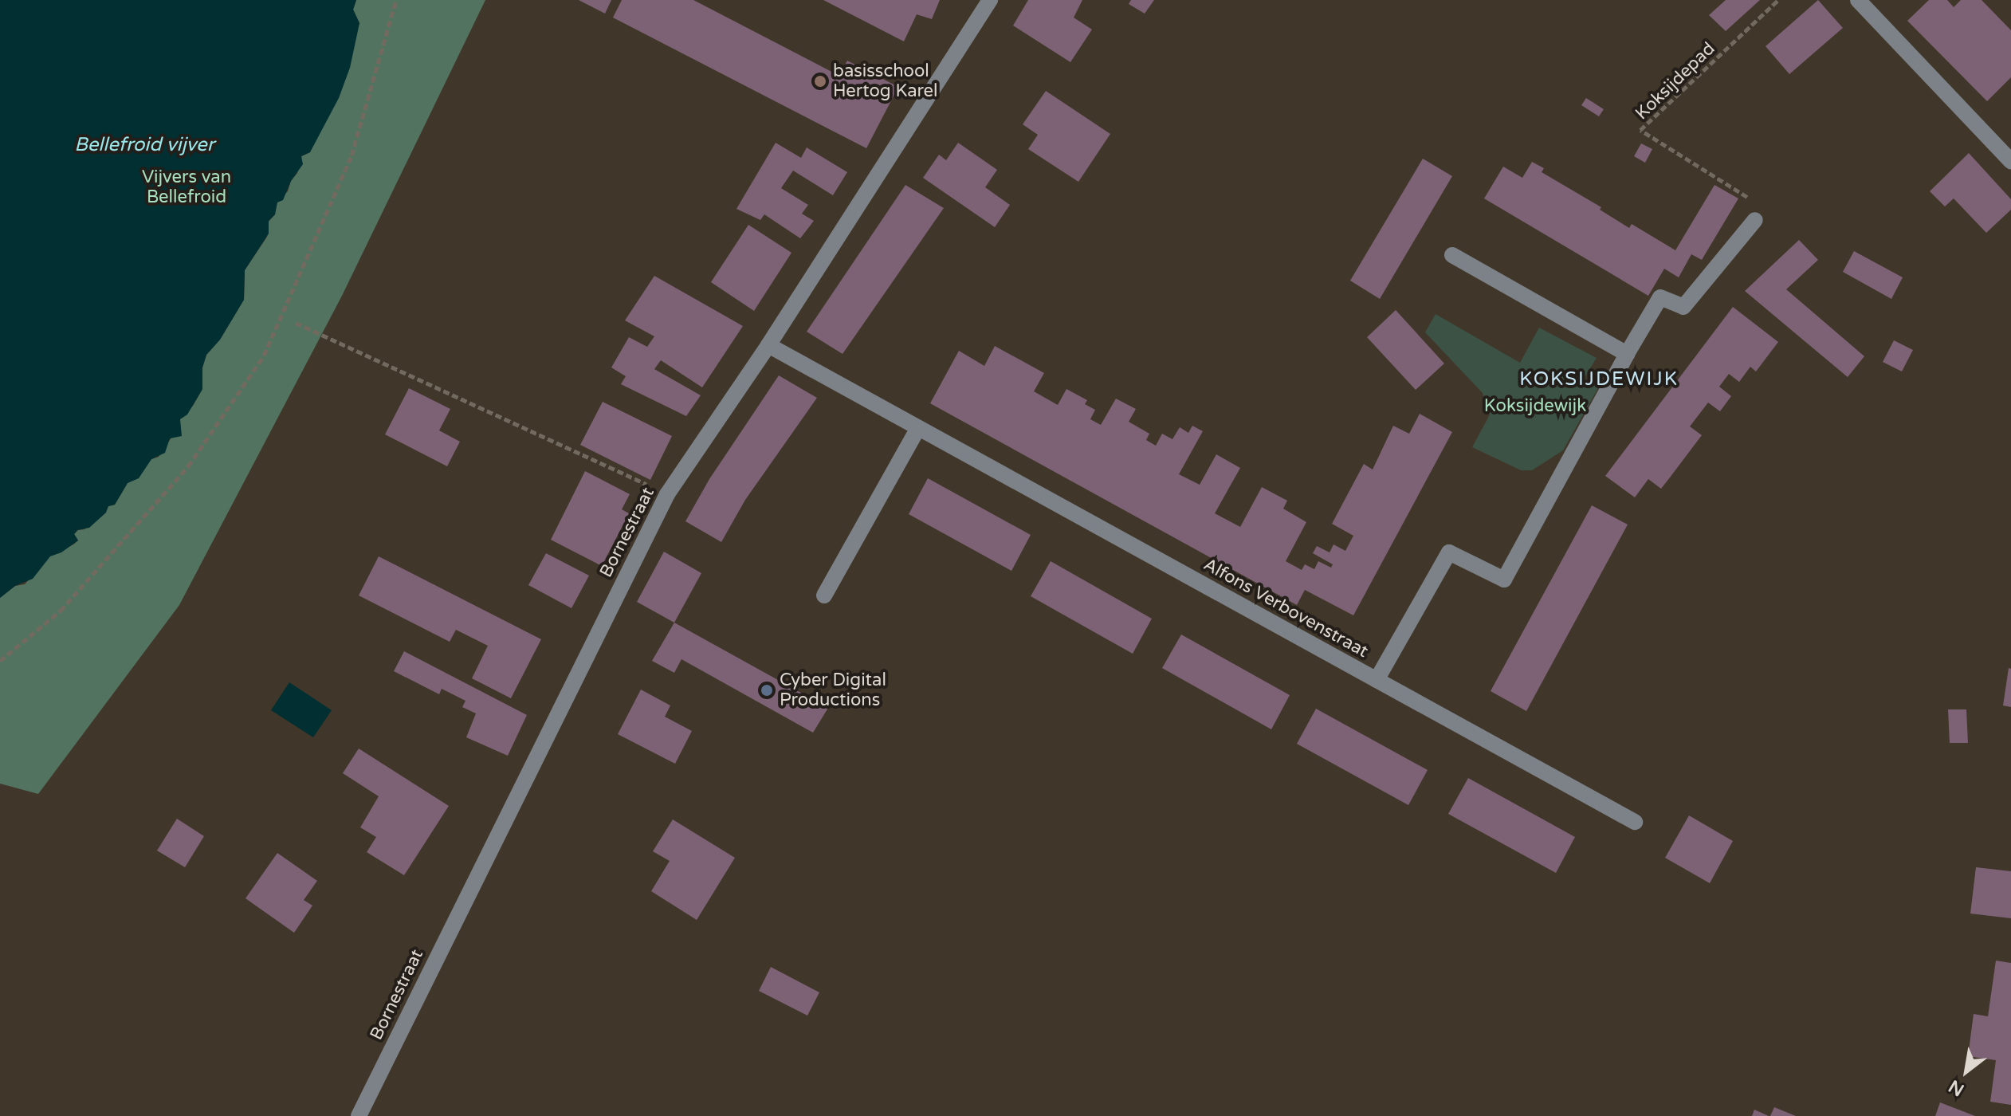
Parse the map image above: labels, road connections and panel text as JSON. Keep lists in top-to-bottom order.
{
  "streets": {
    "street": ["Bornestraat", "Alfons Verbovenstraat"],
    "path": ["Koksijdepad"]
  },
  "crossings": [
    ["Bornestraat", "Alfons Verbovenstraat"]
  ],
  "districts": ["KOKSIJDEWIJK"],
  "water": ["Bellefroid vijver"],
  "parks": ["Vijvers van Bellefroid", "Koksijdewijk"],
  "places": ["basisschool Hertog Karel", "Cyber Digital Productions"],
  "north": "bottom left"
}
